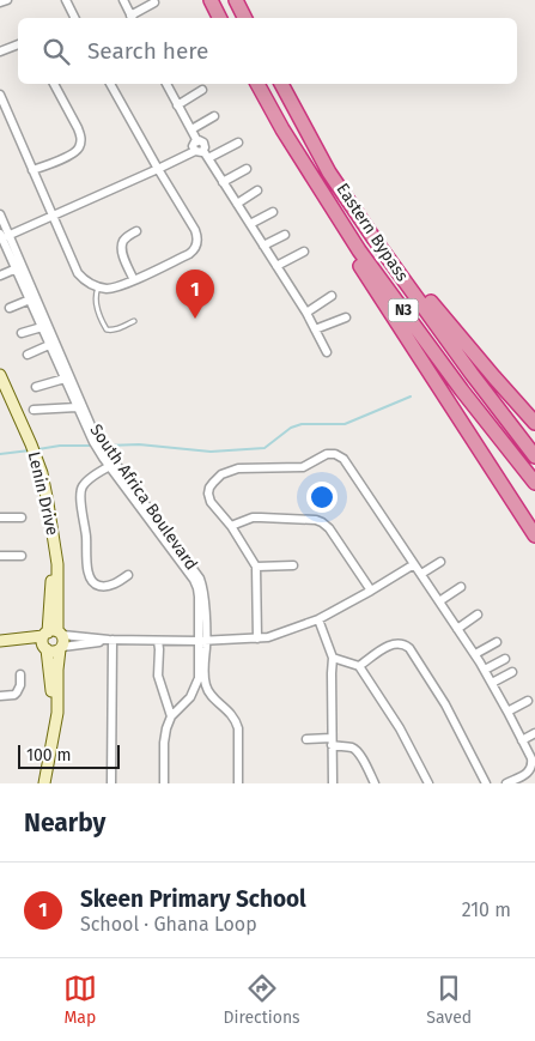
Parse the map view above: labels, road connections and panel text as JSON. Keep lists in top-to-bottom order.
{
  "streets": {
    "highway": ["Eastern Bypass", "N3"],
    "street": ["Lenin Drive", "South Africa Boulevard"]
  },
  "scale_bar": "100 m",
  "page": {
    "search": "Search here",
    "pins": "1",
    "scale": "100 m",
    "heading": "Nearby",
    "list": [
      {
        "mark": "1",
        "name": "Skeen Primary School",
        "note": "School · Ghana Loop",
        "value": "210 m"
      }
    ],
    "nav": ["Map", "Directions", "Saved"]
  }
}
